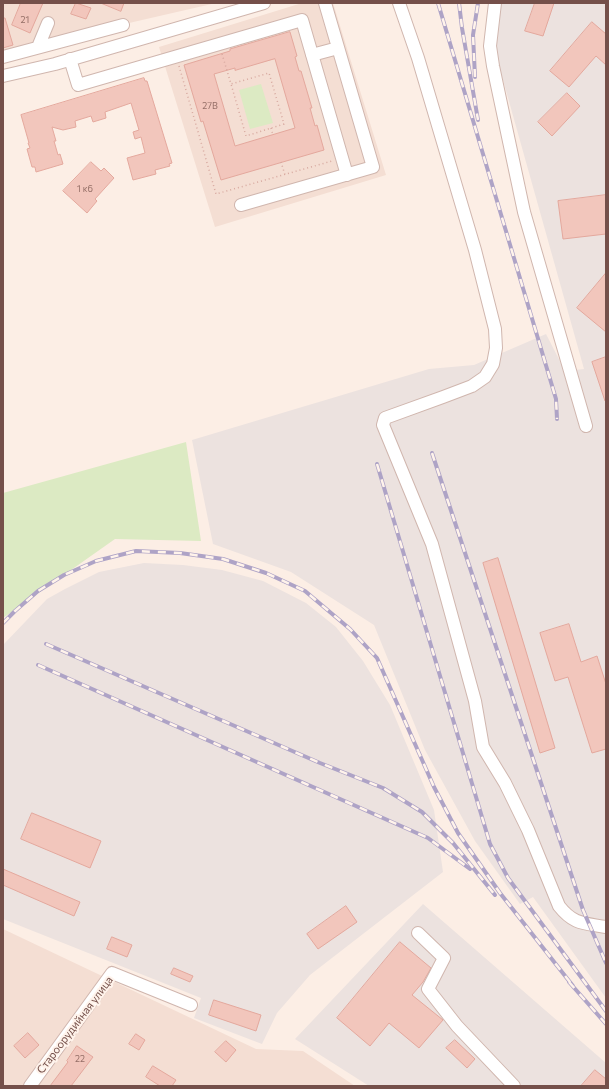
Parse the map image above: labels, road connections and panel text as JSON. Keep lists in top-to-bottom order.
{
  "streets": {
    "street": ["Староорудийная улица"]
  },
  "house_numbers": [
    "21",
    "27В",
    "1 к6",
    "22"
  ]
}
